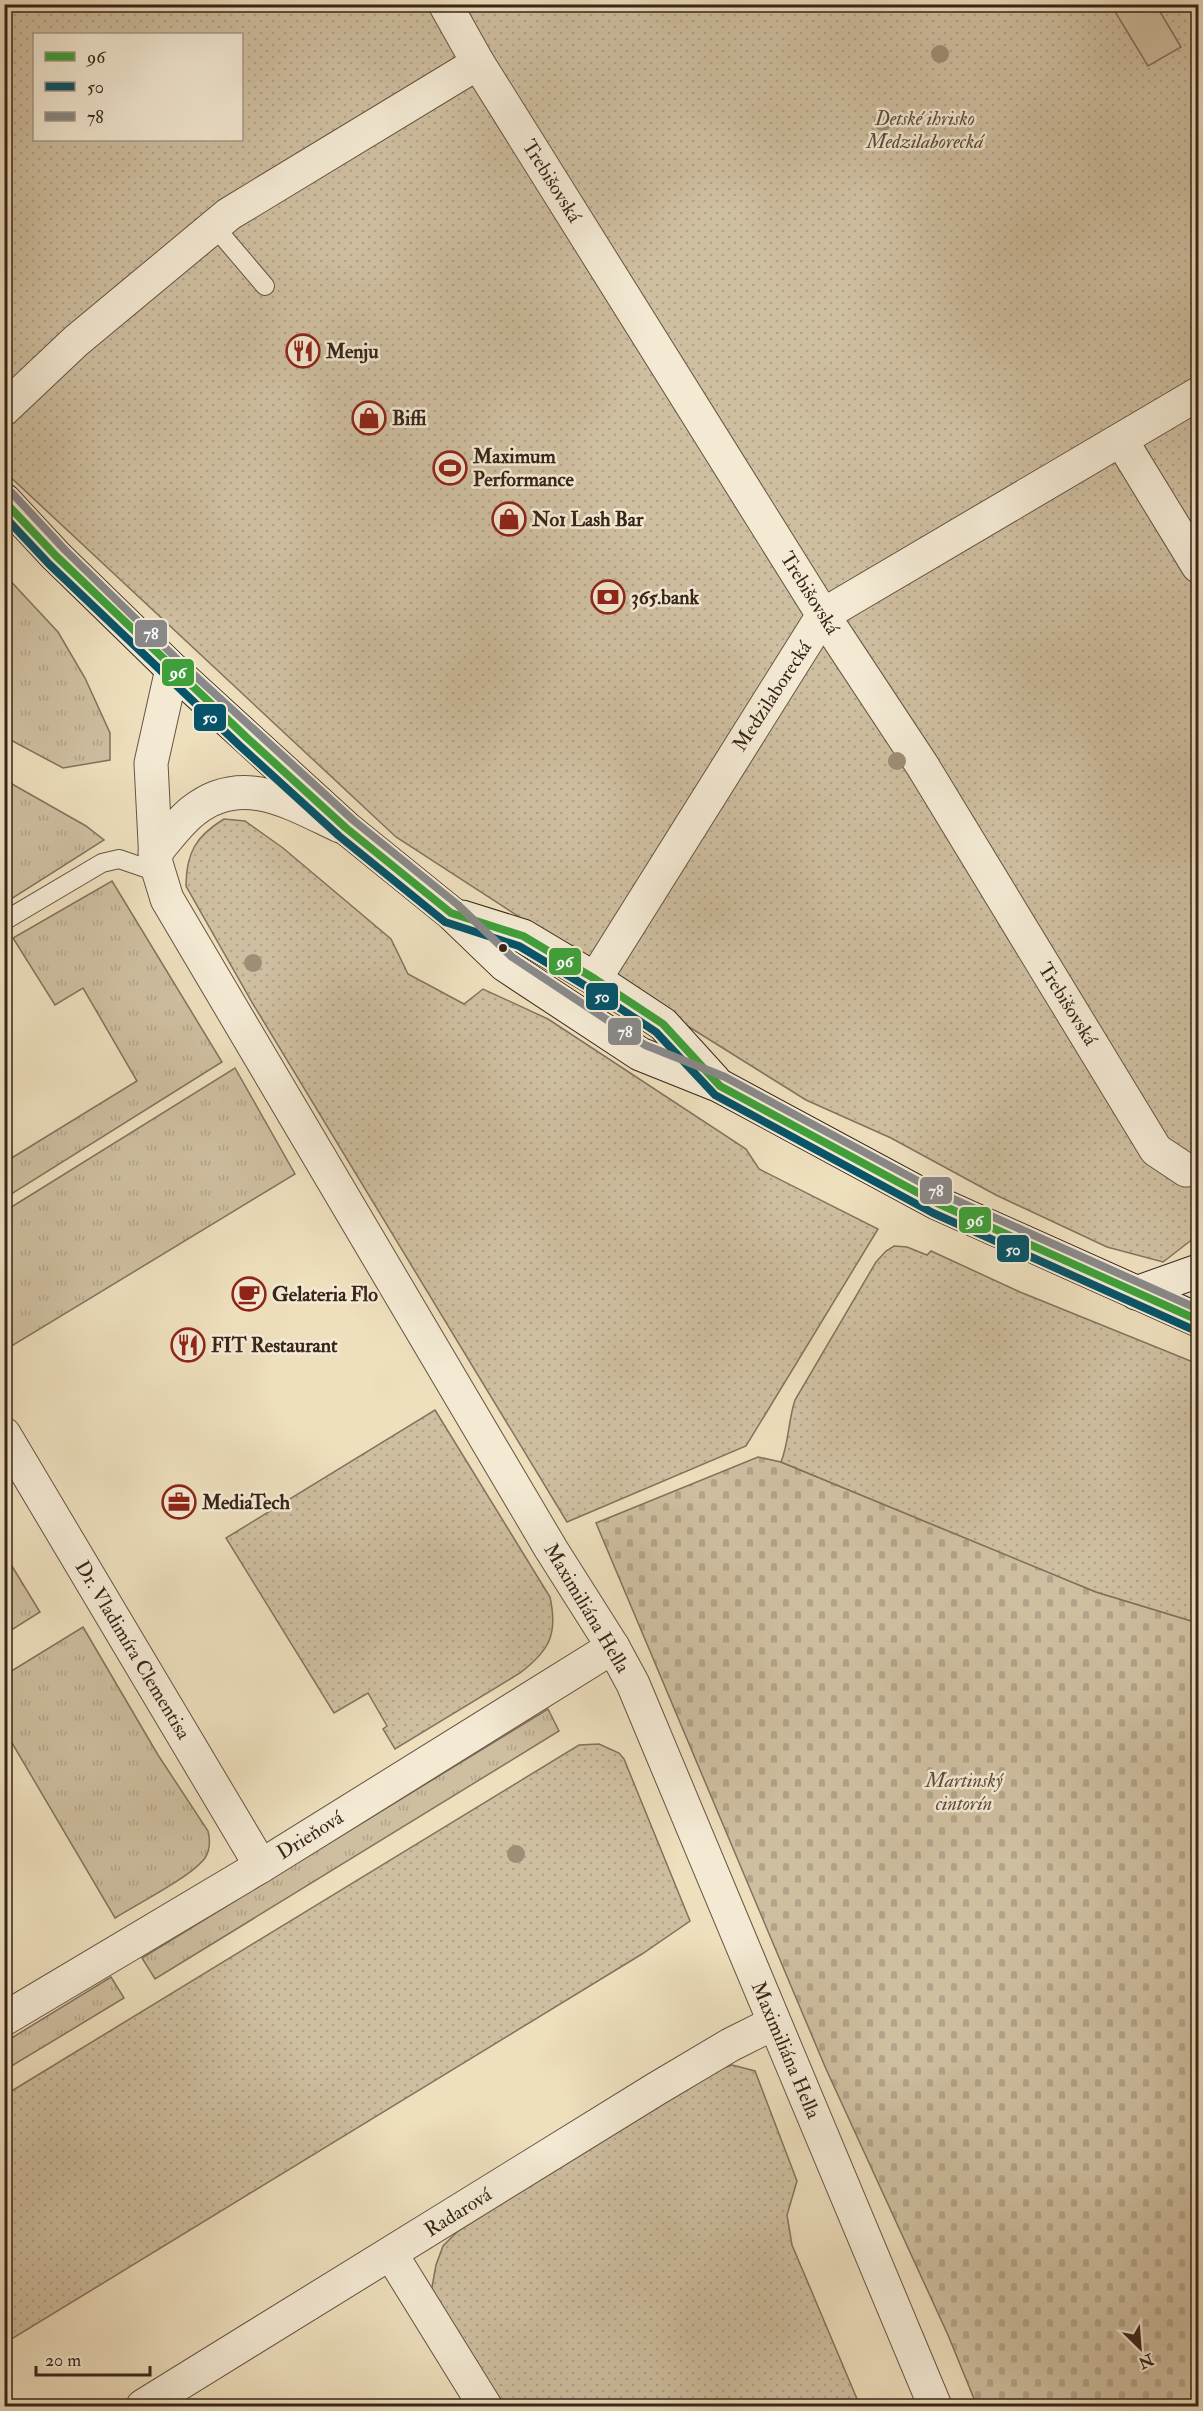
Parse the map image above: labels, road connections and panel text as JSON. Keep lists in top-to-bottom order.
{
  "streets": {
    "street": [
      "Trebišovská",
      "Medzilaborecká",
      "Maximiliána Hella",
      "Dr. Vladimíra Clementisa",
      "Drieňová",
      "Radarová"
    ]
  },
  "crossings": [
    ["Trebišovská", "Medzilaborecká"],
    ["Maximiliána Hella", "Drieňová"],
    ["Maximiliána Hella", "Radarová"],
    ["Dr. Vladimíra Clementisa", "Drieňová"]
  ],
  "parks": ["Detské ihrisko Medzilaborecká", "Martinský cintorín"],
  "places": {
    "restaurant": ["Menju", "FIT Restaurant"],
    "shop": ["Biffi", "No1 Lash Bar"],
    "sports": ["Maximum Performance"],
    "bank": ["365.bank"],
    "cafe": ["Gelateria Flo"],
    "office": ["MediaTech"]
  },
  "lines": ["transit line 78", "transit line 96", "transit line 50"],
  "legend": ["96", "50", "78"],
  "scale_bar": "20 m",
  "north": "bottom right"
}
